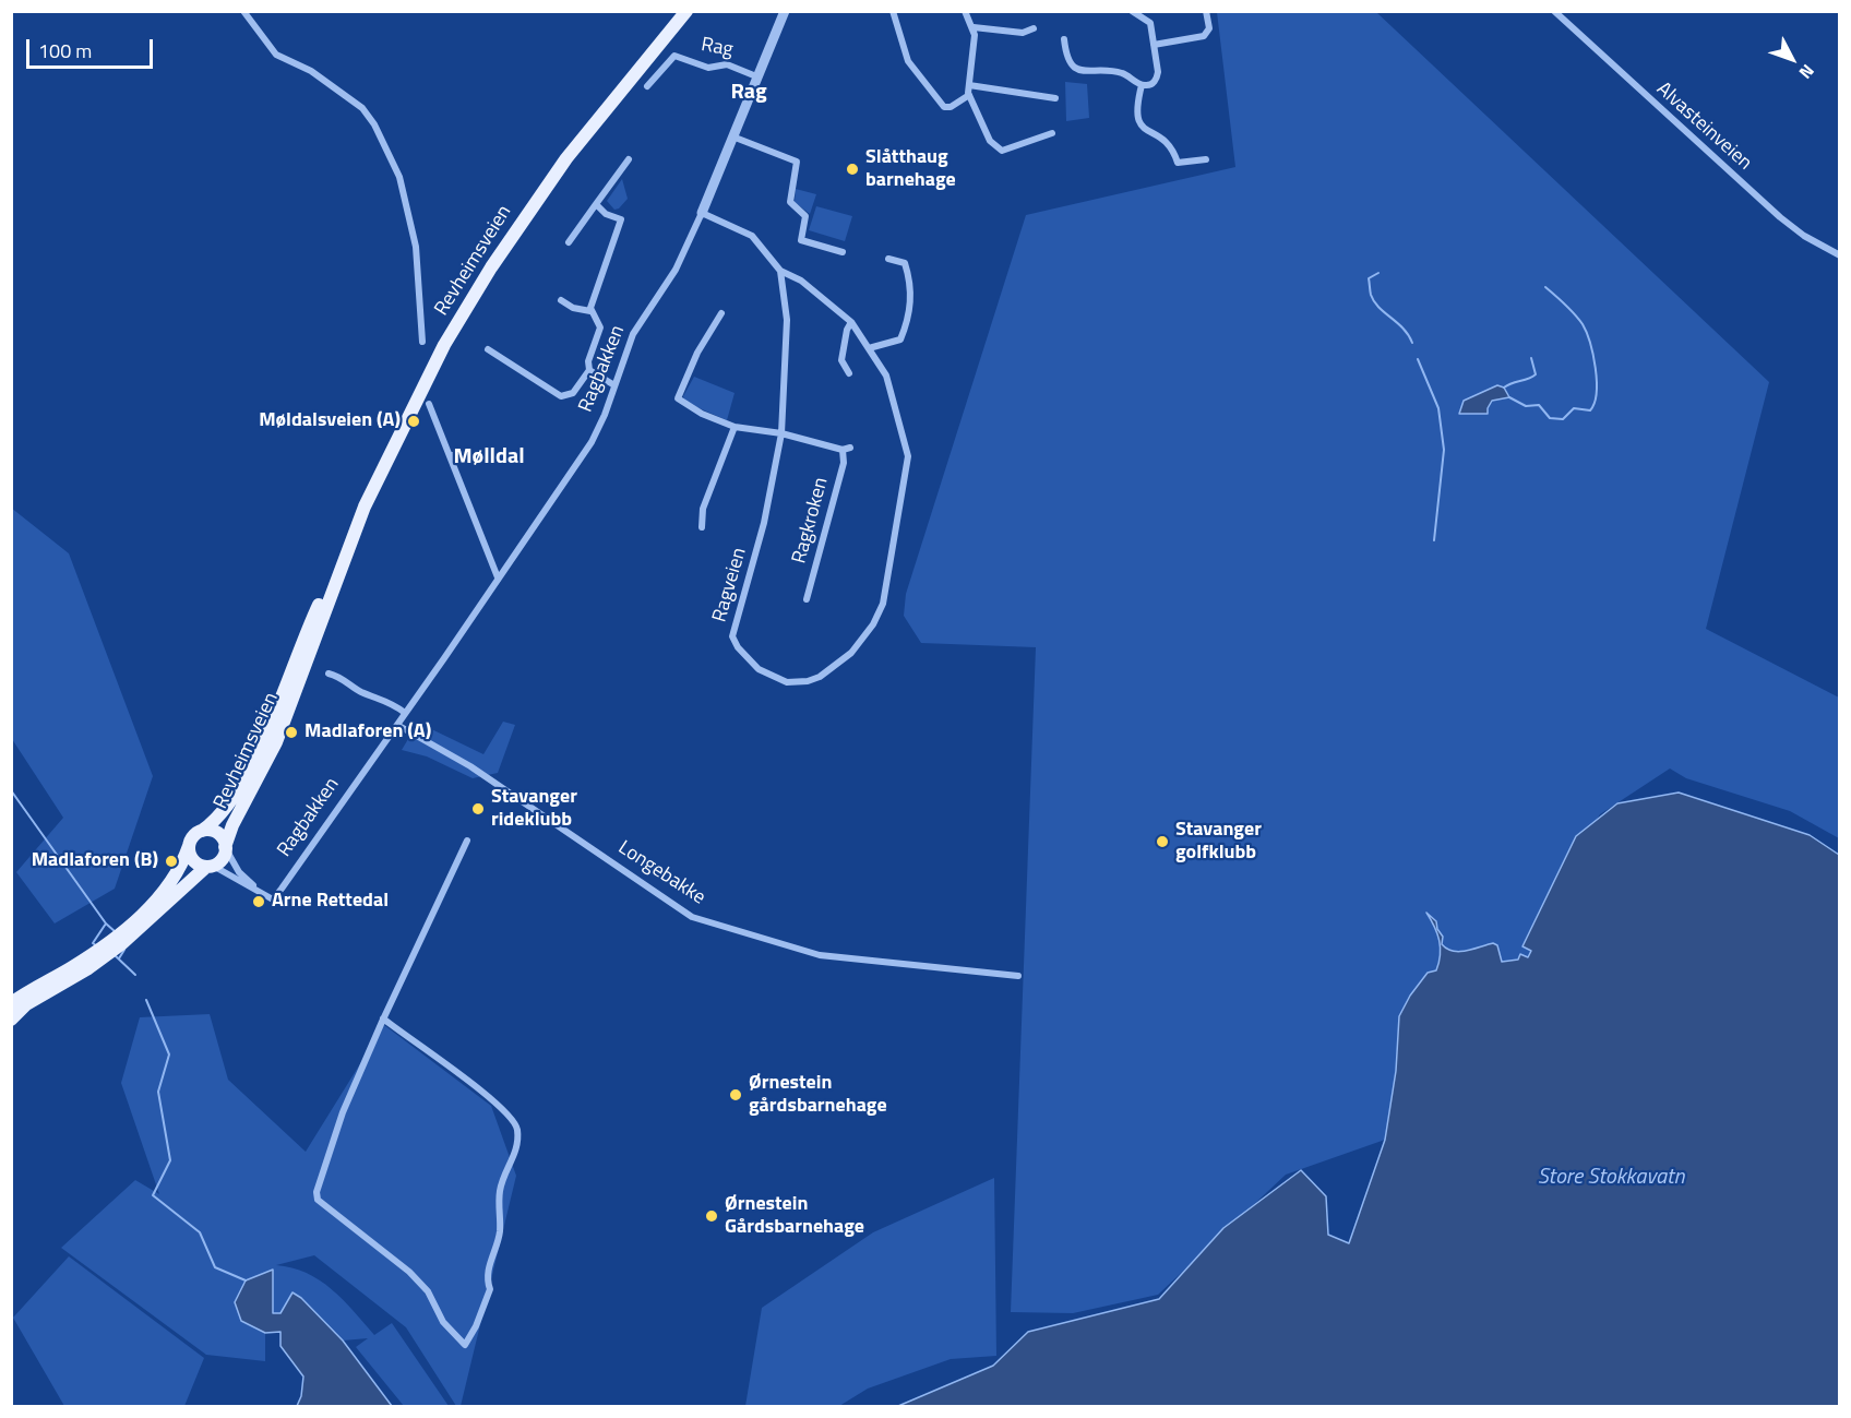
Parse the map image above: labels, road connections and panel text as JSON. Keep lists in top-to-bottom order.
{
  "streets": {
    "main road": ["Revheimsveien"],
    "street": [
      "Rag",
      "Alvasteinveien",
      "Ragbakken",
      "Ragkroken",
      "Ragveien",
      "Longebakke"
    ]
  },
  "crossings": [
    ["Rag", "Ragbakken"],
    ["Ragbakken", "Ragveien"],
    ["Ragbakken", "Longebakke"],
    ["Ragkroken", "Ragveien"]
  ],
  "districts": ["Rag", "Mølldal"],
  "water": ["Store Stokkavatn"],
  "places": [
    "Slåtthaug barnehage",
    "Møldalsveien (A)",
    "Madlaforen (A)",
    "Stavanger rideklubb",
    "Stavanger golfklubb",
    "Madlaforen (B)",
    "Arne Rettedal",
    "Ørnestein gårdsbarnehage",
    "Ørnestein Gårdsbarnehage"
  ],
  "scale_bar": "100 m",
  "north": "bottom right"
}
